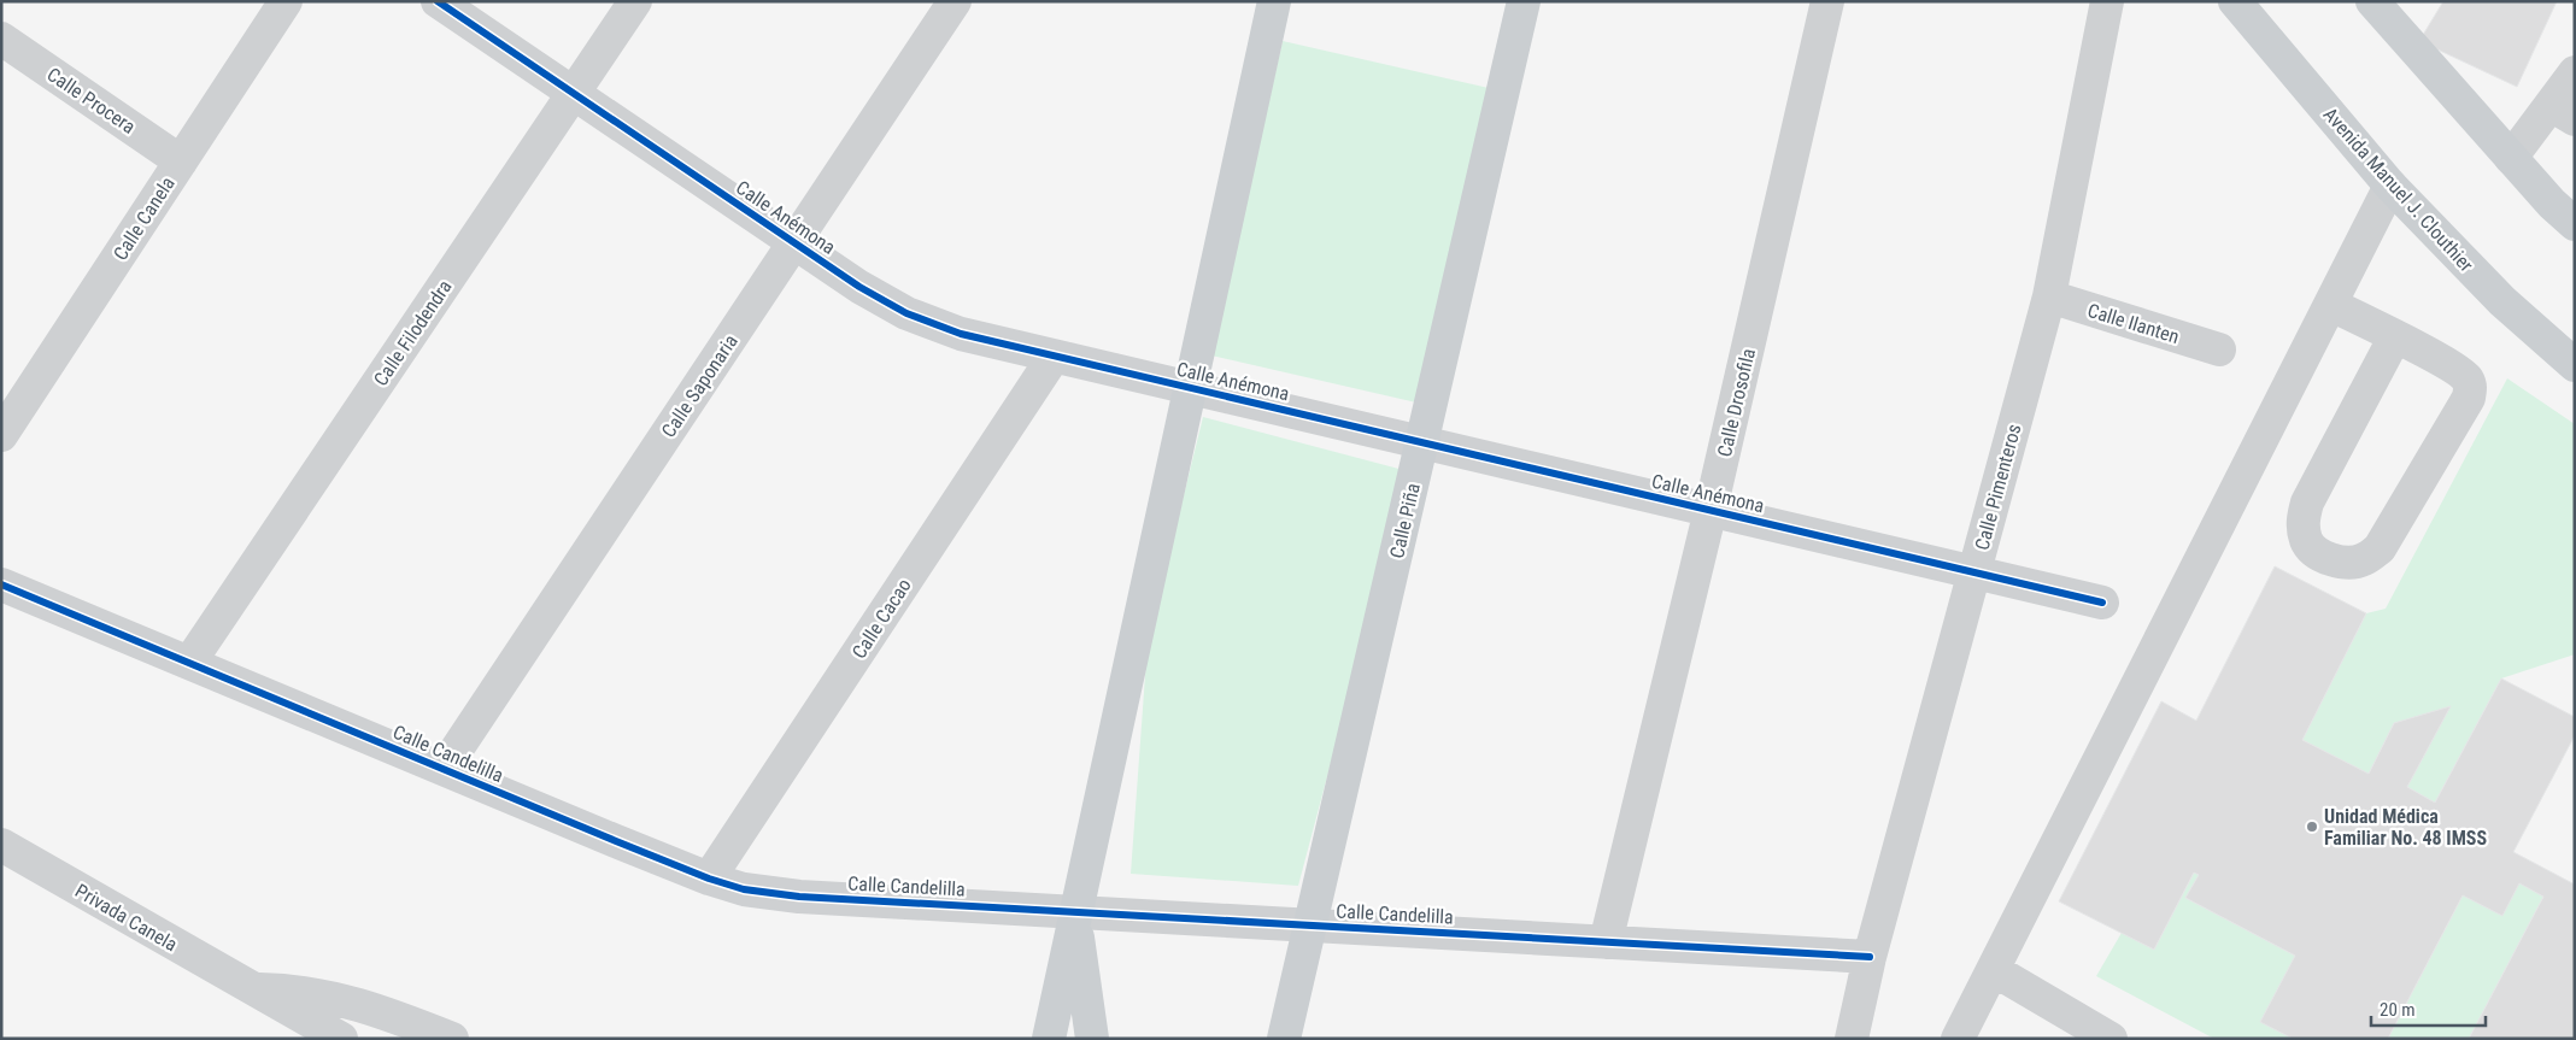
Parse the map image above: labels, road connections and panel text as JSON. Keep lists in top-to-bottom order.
{
  "streets": {
    "main road": ["Avenida Manuel J. Clouthier", "Calle Piña"],
    "street": [
      "Calle Procera",
      "Calle Anémona",
      "Calle Canela",
      "Calle Ilanten",
      "Calle Filodendra",
      "Calle Saponaria",
      "Calle Drosofila",
      "Calle Pimenteros",
      "Calle Cacao",
      "Calle Candelilla",
      "Privada Canela"
    ]
  },
  "crossings": [
    ["Calle Procera", "Calle Canela"],
    ["Calle Anémona", "Calle Filodendra"],
    ["Calle Anémona", "Calle Saponaria"],
    ["Calle Anémona", "Calle Drosofila"],
    ["Calle Anémona", "Calle Pimenteros"],
    ["Calle Anémona", "Calle Piña"],
    ["Calle Anémona", "Calle Cacao"],
    ["Calle Ilanten", "Calle Pimenteros"],
    ["Calle Filodendra", "Calle Candelilla"],
    ["Calle Saponaria", "Calle Candelilla"],
    ["Calle Drosofila", "Calle Candelilla"],
    ["Calle Pimenteros", "Calle Candelilla"],
    ["Calle Piña", "Calle Candelilla"],
    ["Calle Cacao", "Calle Candelilla"]
  ],
  "places": ["Unidad Médica Familiar No. 48 IMSS"],
  "scale_bar": "20 m"
}
